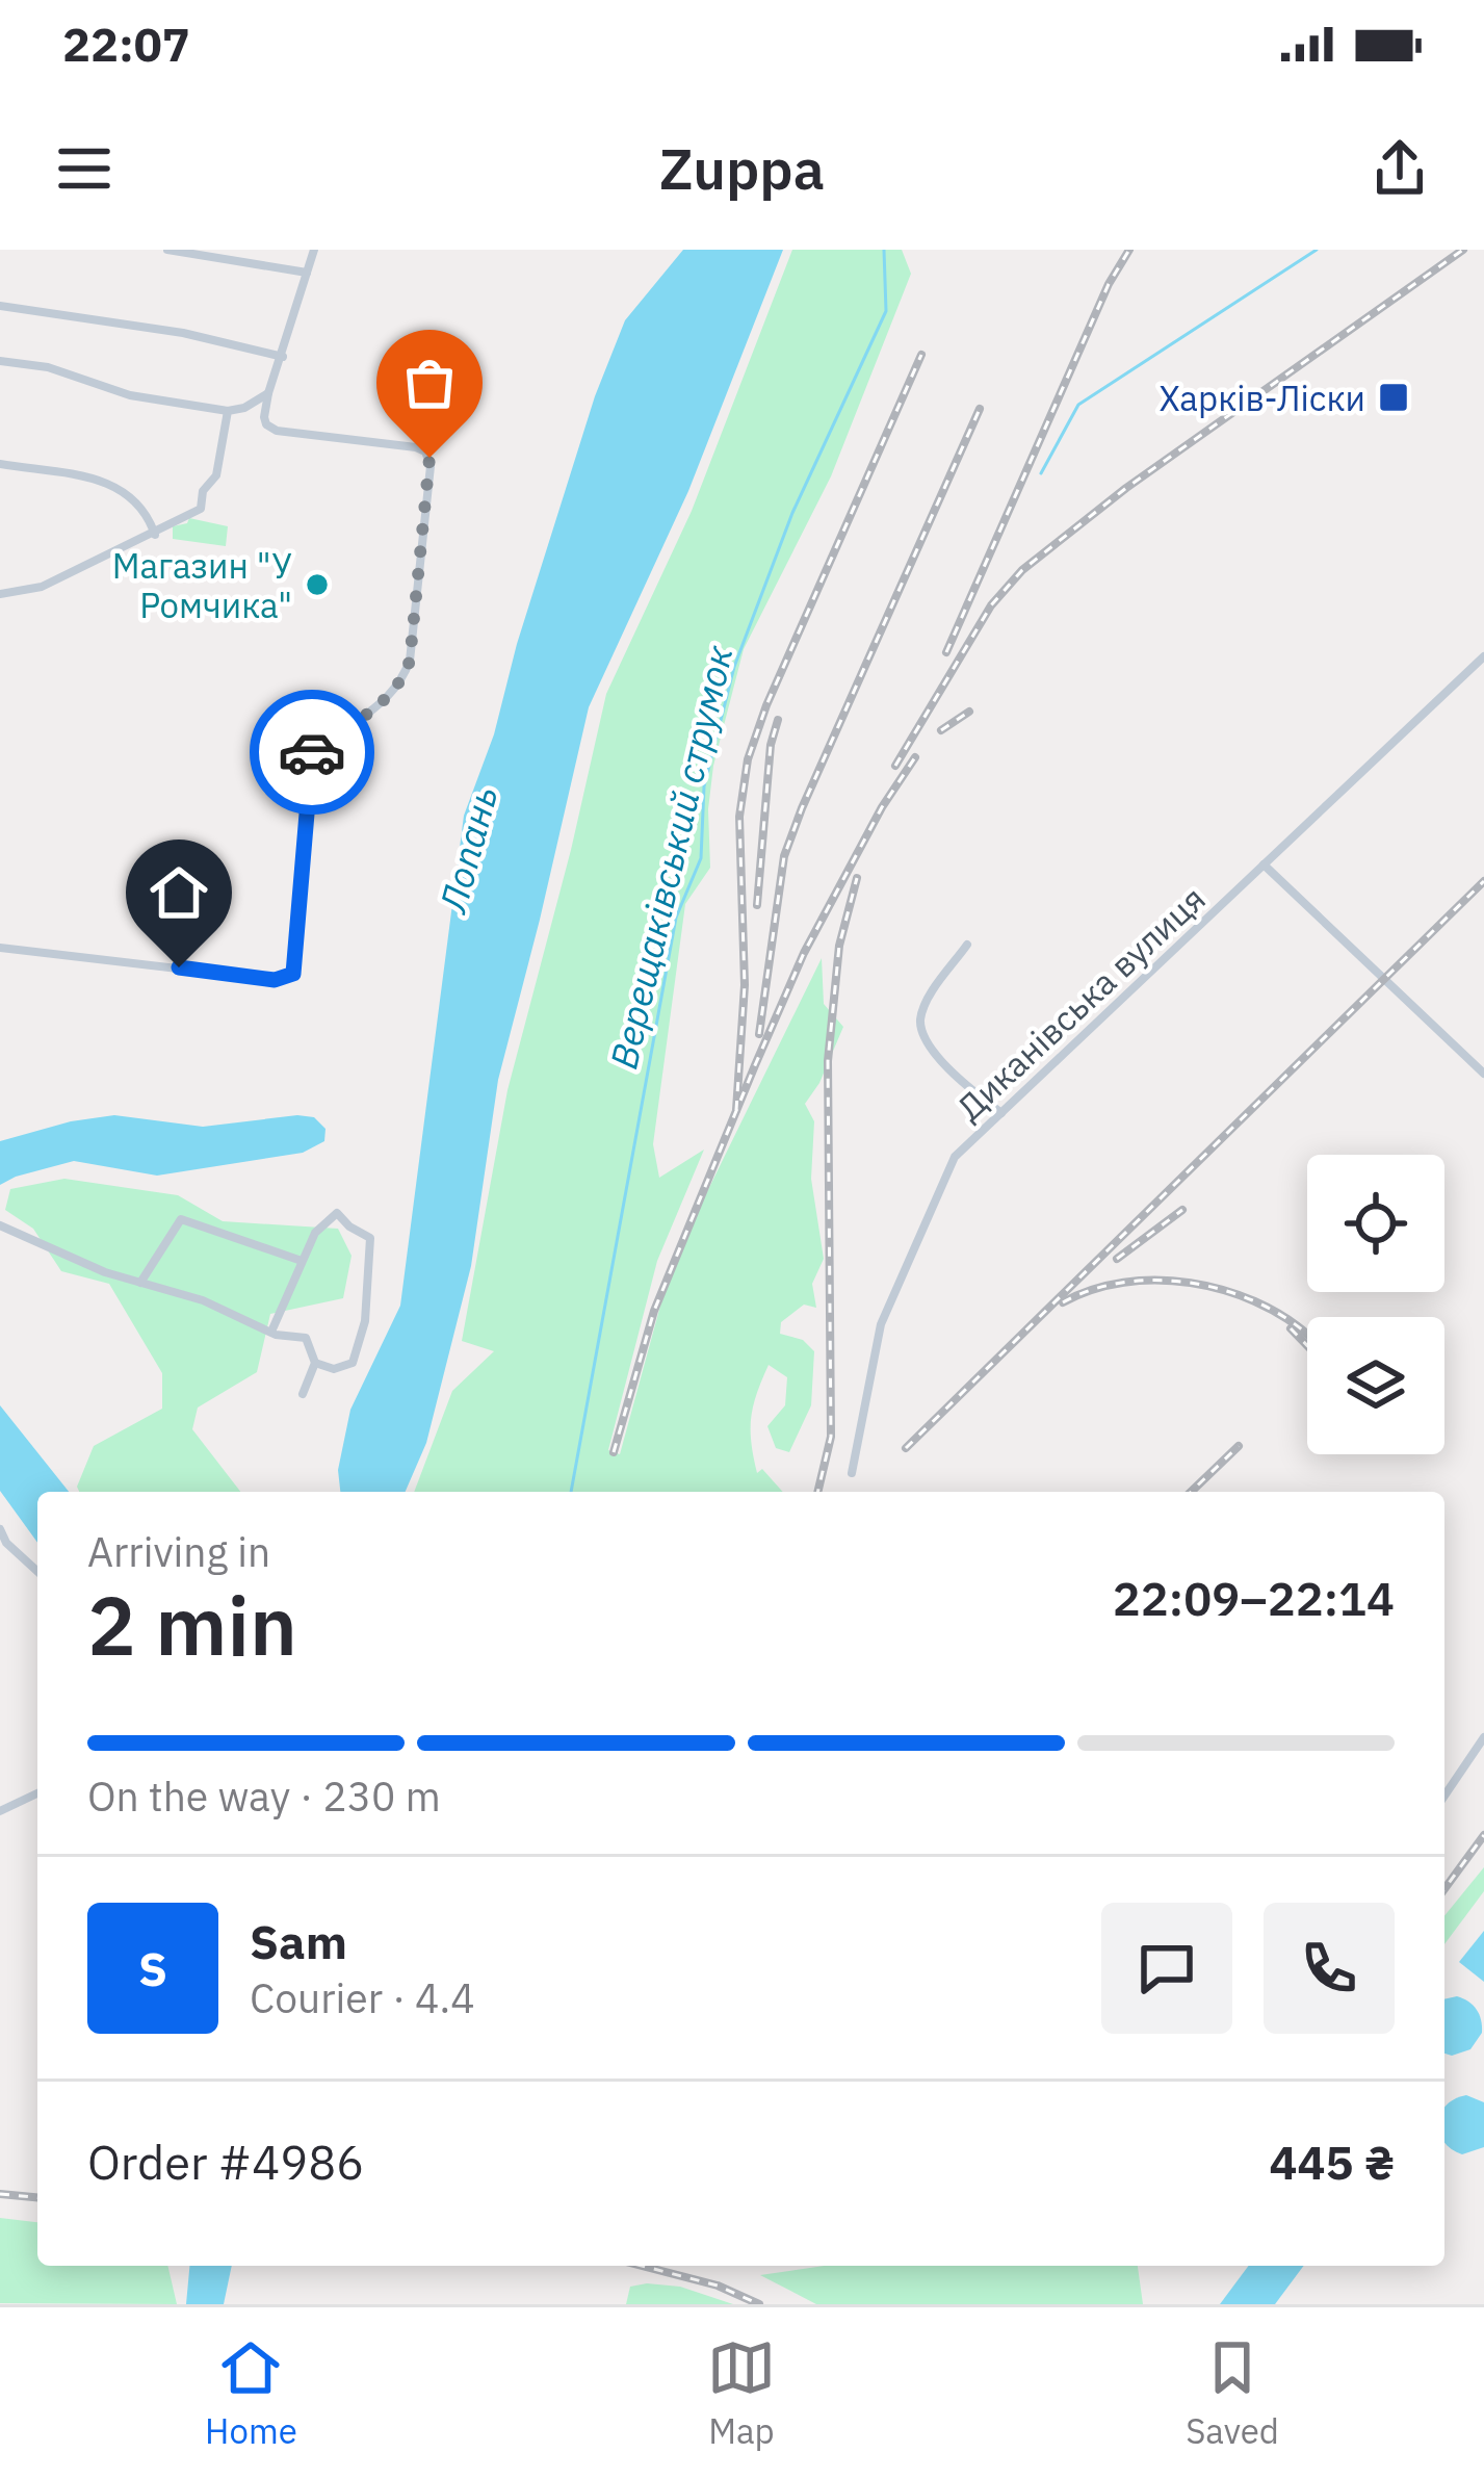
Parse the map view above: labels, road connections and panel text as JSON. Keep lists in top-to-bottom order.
{
  "streets": {
    "street": ["Диканівська вулиця"]
  },
  "water": ["Лопань", "Верещаківський струмок"],
  "places": {
    "transit": ["Харків-Ліски"],
    "other": ["Магазин \"У Ромчика\""]
  },
  "page": {
    "status": "22:07",
    "header": "Zuppa",
    "heading": ["2 min", "Arriving in", "22:09–22:14"],
    "panel": [
      "Sam",
      "Courier · 4.4",
      "Order #4986",
      "445 ₴"
    ],
    "bar": "On the way · 230 m",
    "round": "S",
    "tabs": ["Home", "Map", "Saved"]
  }
}
